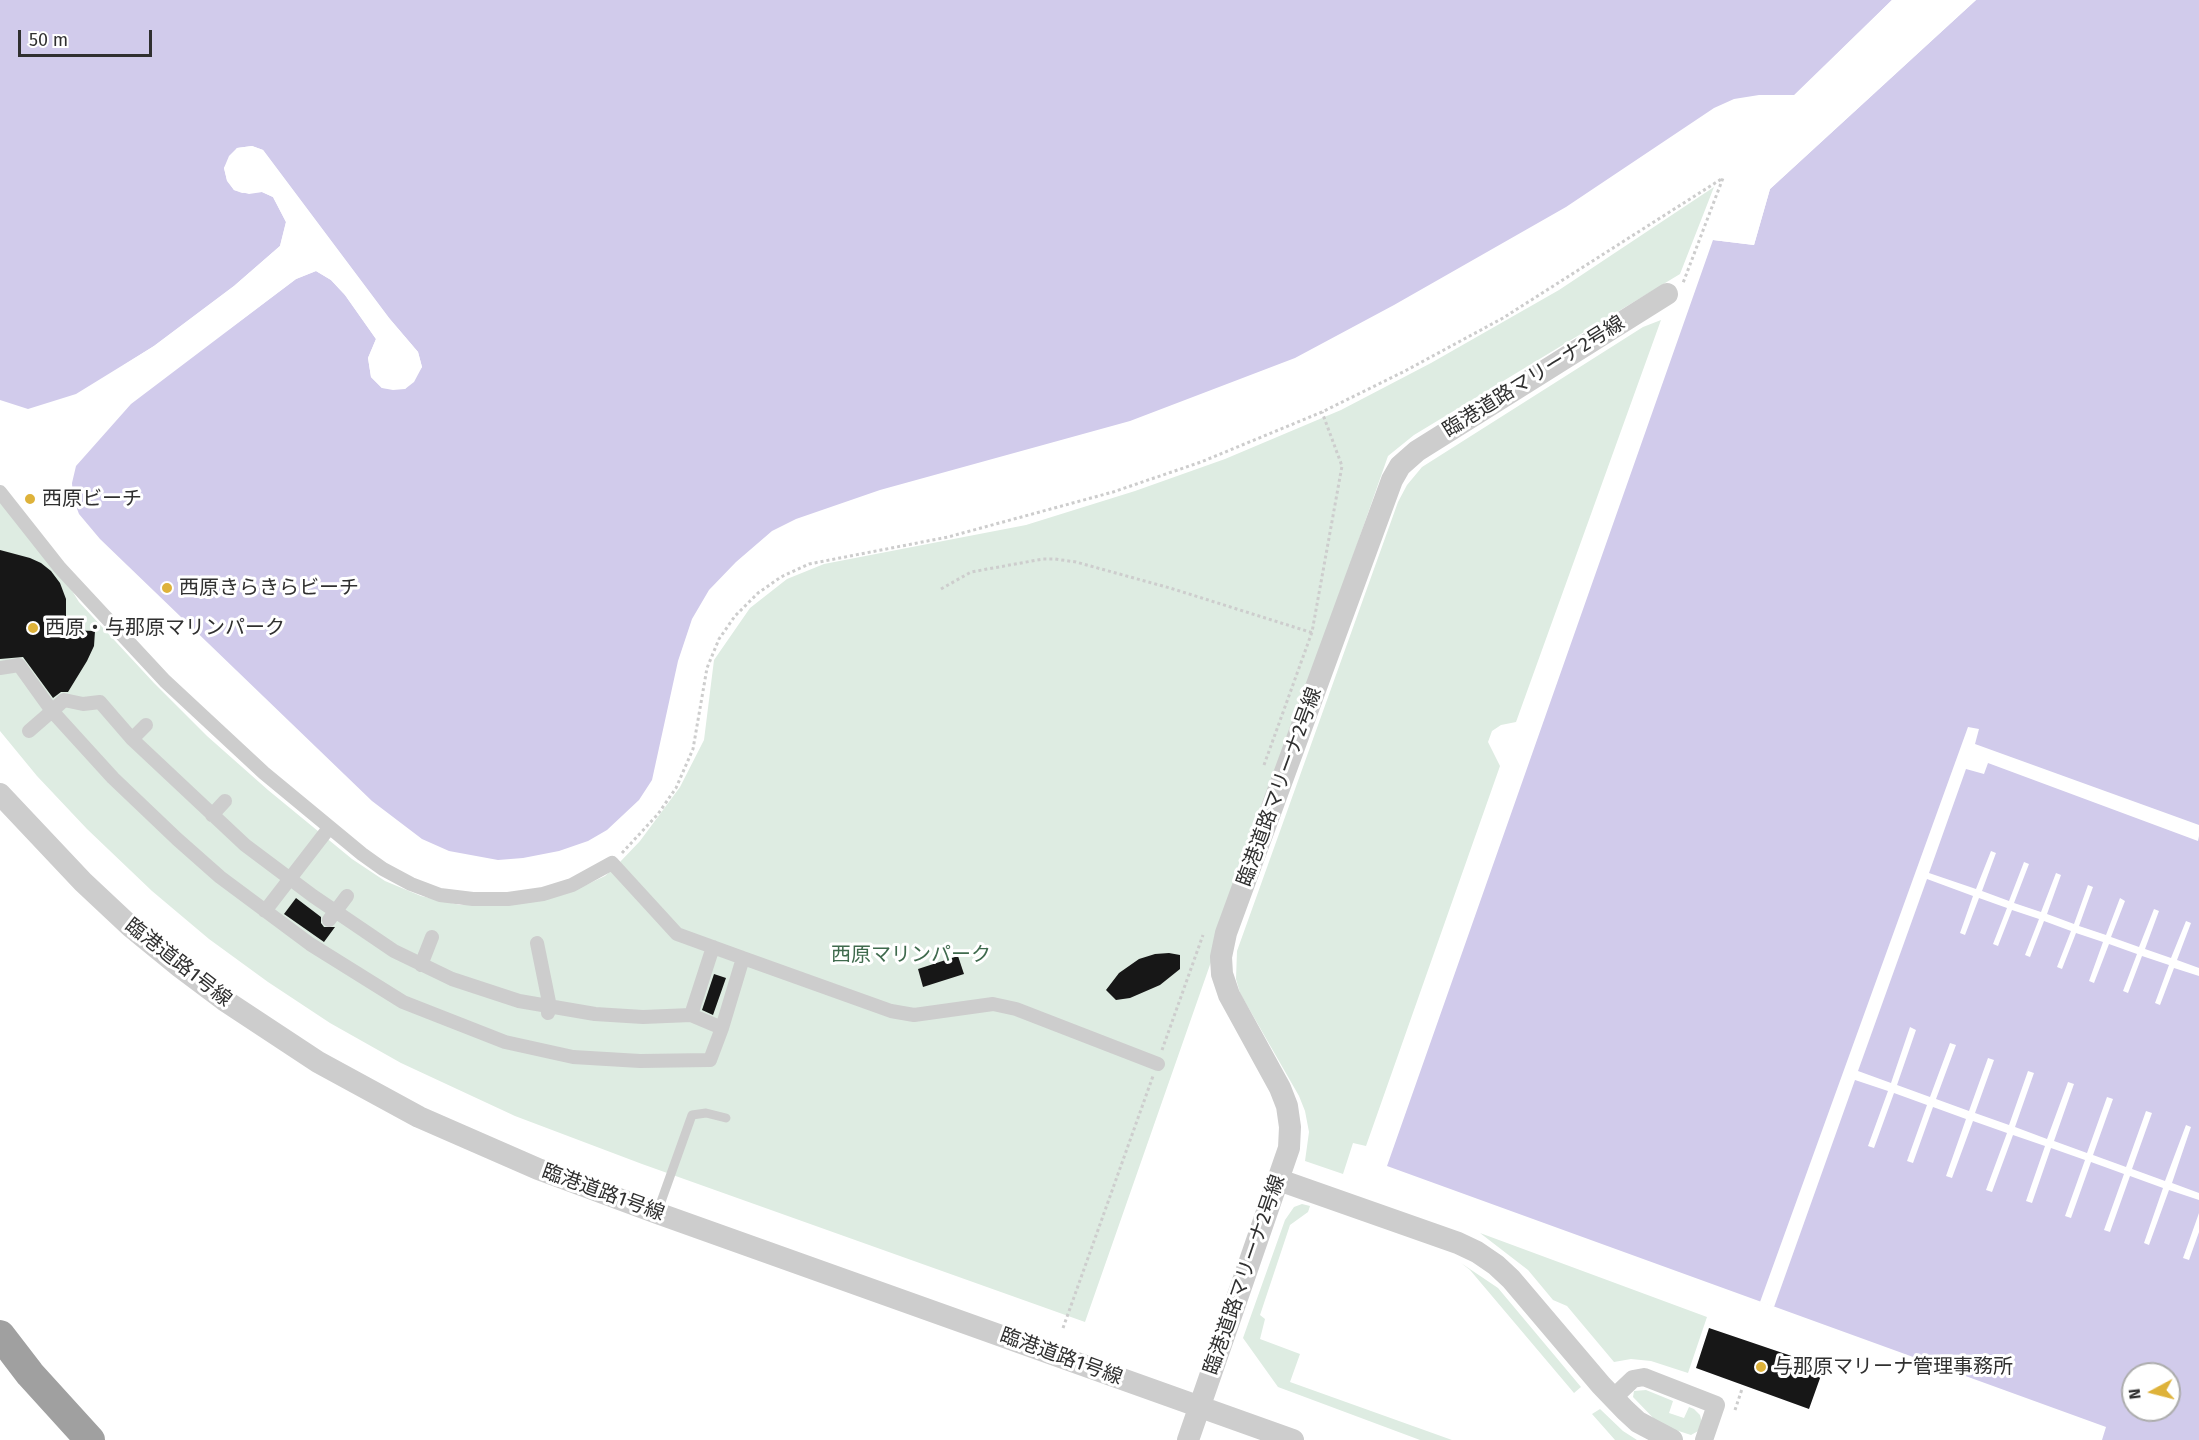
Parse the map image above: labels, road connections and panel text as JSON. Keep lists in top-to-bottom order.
{
  "streets": {
    "street": ["臨港道路マリーナ2号線", "臨港道路1号線"]
  },
  "crossings": [
    ["臨港道路マリーナ2号線", "臨港道路1号線"]
  ],
  "parks": ["西原マリンパーク"],
  "places": [
    "西原ビーチ",
    "西原きらきらビーチ",
    "西原・与那原マリンパーク",
    "与那原マリーナ管理事務所"
  ],
  "scale_bar": "50 m",
  "north": "left"
}
